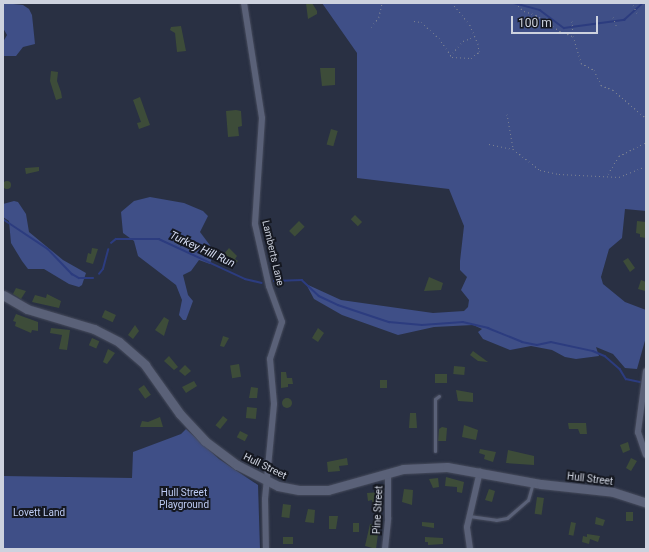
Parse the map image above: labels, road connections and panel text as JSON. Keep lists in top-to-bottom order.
{
  "streets": {
    "main road": ["Hull Street"],
    "street": ["Lamberts Lane", "Pine Street"]
  },
  "crossings": [
    ["Lamberts Lane", "Hull Street"],
    ["Hull Street", "Pine Street"]
  ],
  "water": ["Turkey Hill Run"],
  "parks": ["Hull Street Playground", "Lovett Land"],
  "scale_bar": "100 m"
}
